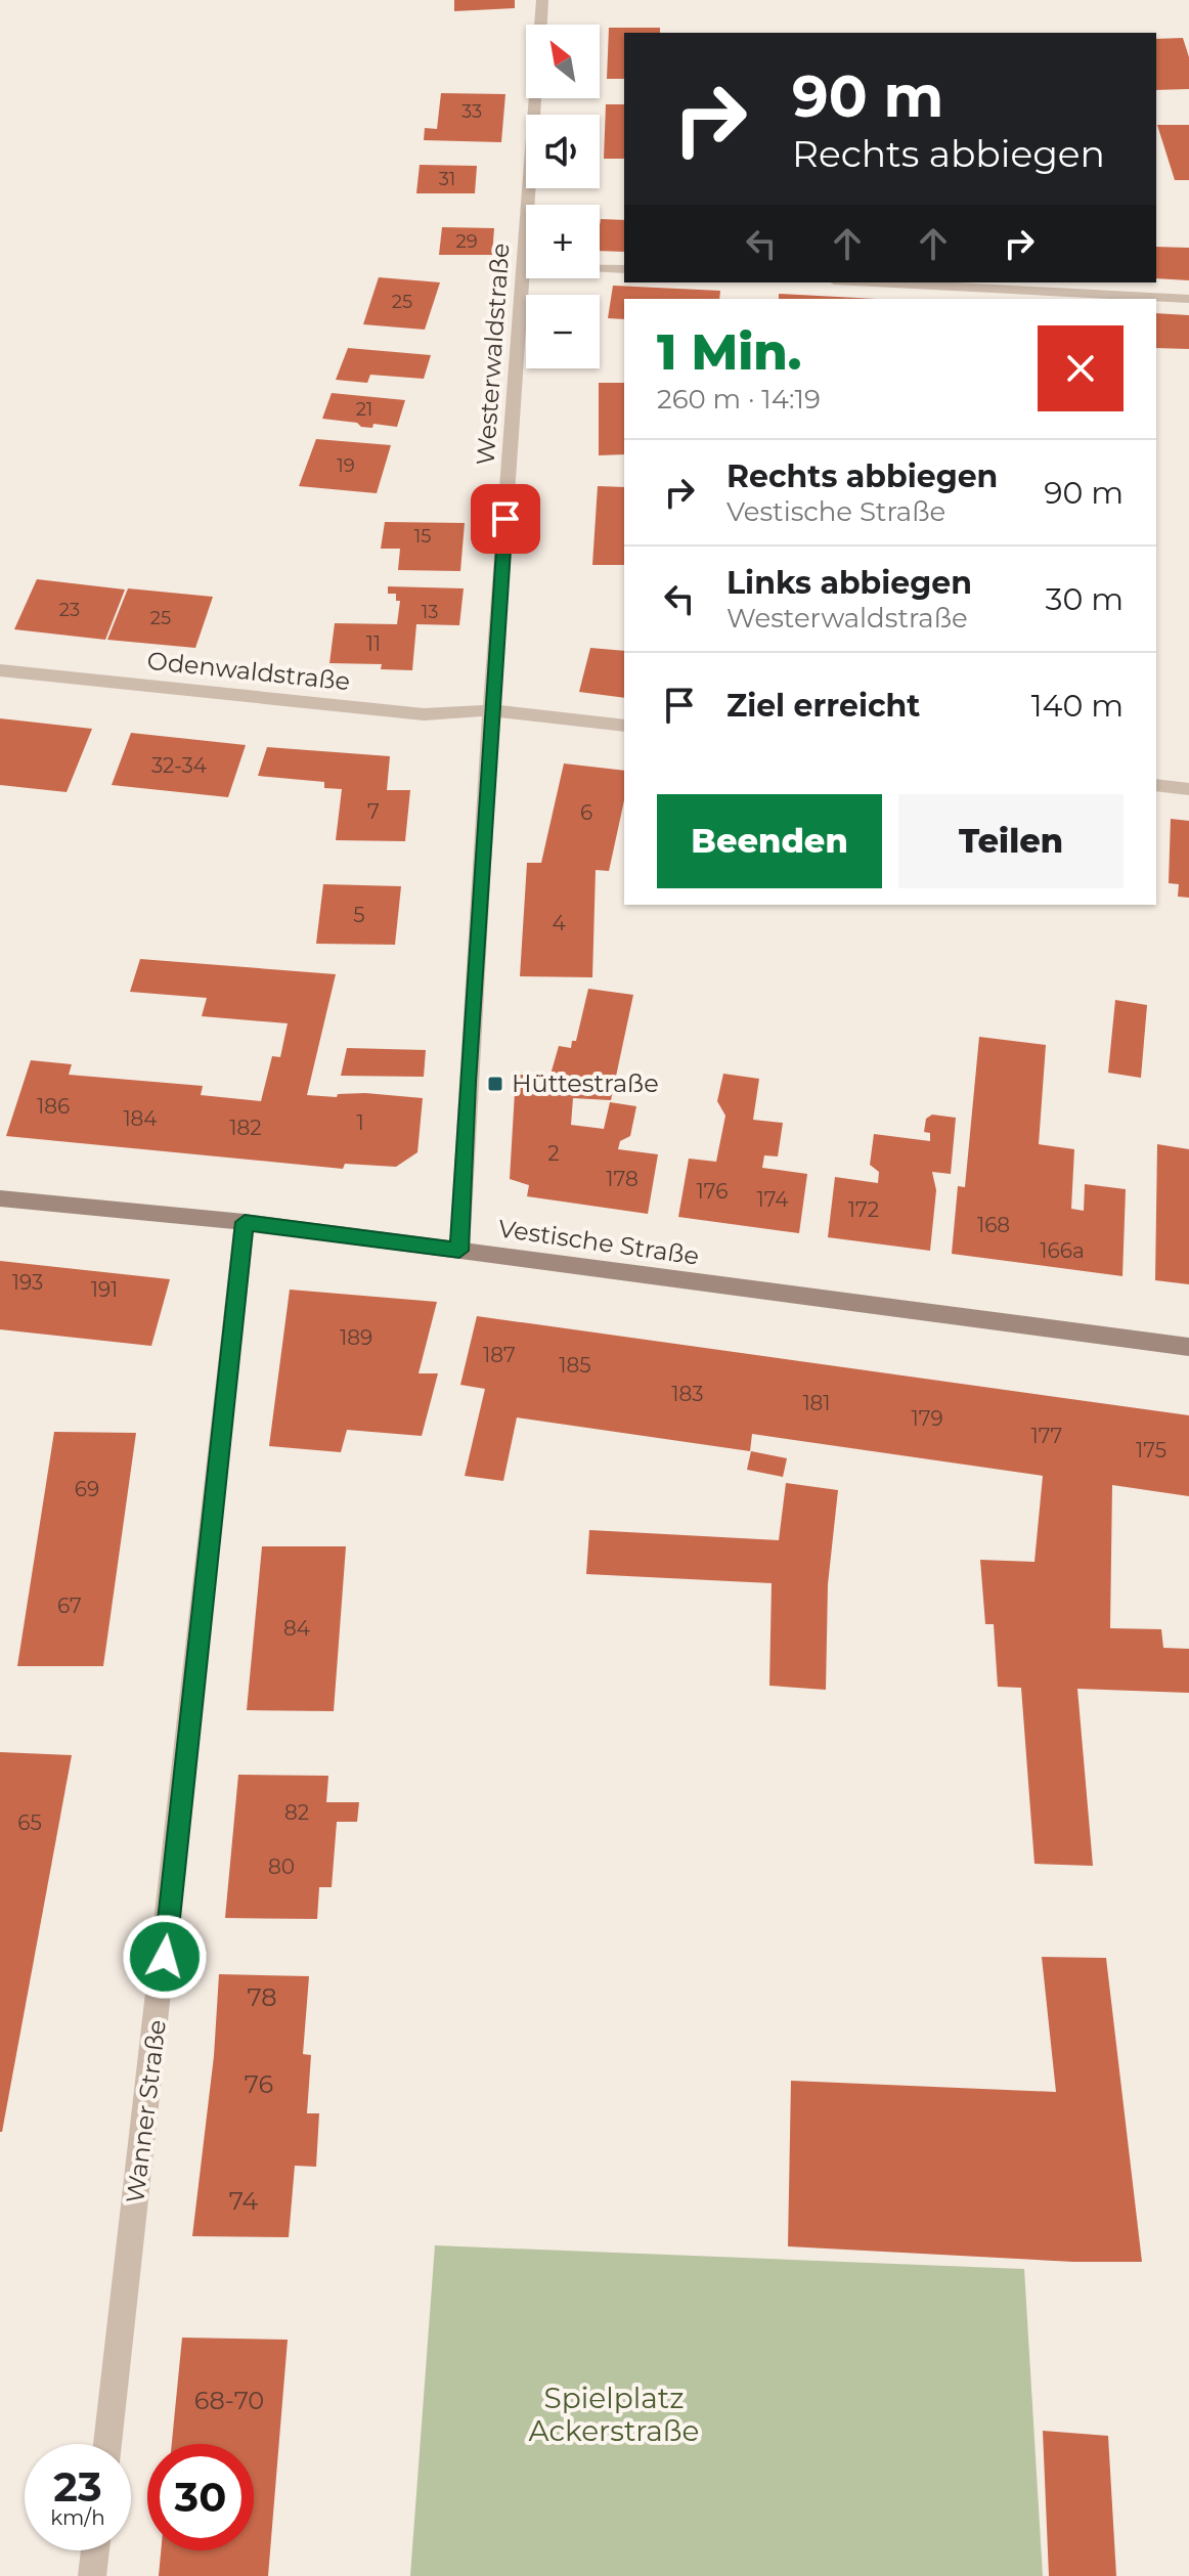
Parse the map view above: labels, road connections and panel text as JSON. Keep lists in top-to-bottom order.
{
  "streets": {
    "street": [
      "Westerwaldstraße",
      "Odenwaldstraße",
      "Vestische Straße",
      "Wanner Straße"
    ]
  },
  "crossings": [
    ["Westerwaldstraße", "Odenwaldstraße"],
    ["Westerwaldstraße", "Vestische Straße"],
    ["Vestische Straße", "Wanner Straße"]
  ],
  "parks": ["Spielplatz Ackerstraße"],
  "places": {
    "transit": ["Hüttestraße"]
  },
  "house_numbers": [
    "33",
    "31",
    "29",
    "25",
    "21",
    "19",
    "15",
    "23",
    "13",
    "25",
    "11",
    "32-34",
    "7",
    "6",
    "5",
    "4",
    "186",
    "184",
    "1",
    "182",
    "2",
    "178",
    "176",
    "174",
    "172",
    "168",
    "166a",
    "193",
    "191",
    "189",
    "187",
    "185",
    "183",
    "181",
    "179",
    "177",
    "175",
    "69",
    "67",
    "84",
    "82",
    "65",
    "80",
    "78",
    "76",
    "74",
    "68-70"
  ],
  "north": "top left",
  "page": {
    "map_buttons": ["+", "−"],
    "turn": ["90 m", "Rechts abbiegen"],
    "heading": ["1 Min.", "260 m · 14:19"],
    "list": [
      {
        "name": "Rechts abbiegen",
        "note": "Vestische Straße",
        "value": "90 m"
      },
      {
        "name": "Links abbiegen",
        "note": "Westerwaldstraße",
        "value": "30 m"
      },
      {
        "name": "Ziel erreicht",
        "value": "140 m"
      }
    ],
    "buttons": ["Beenden", "Teilen"],
    "speed": "23 km/h",
    "limit": "30"
  }
}
